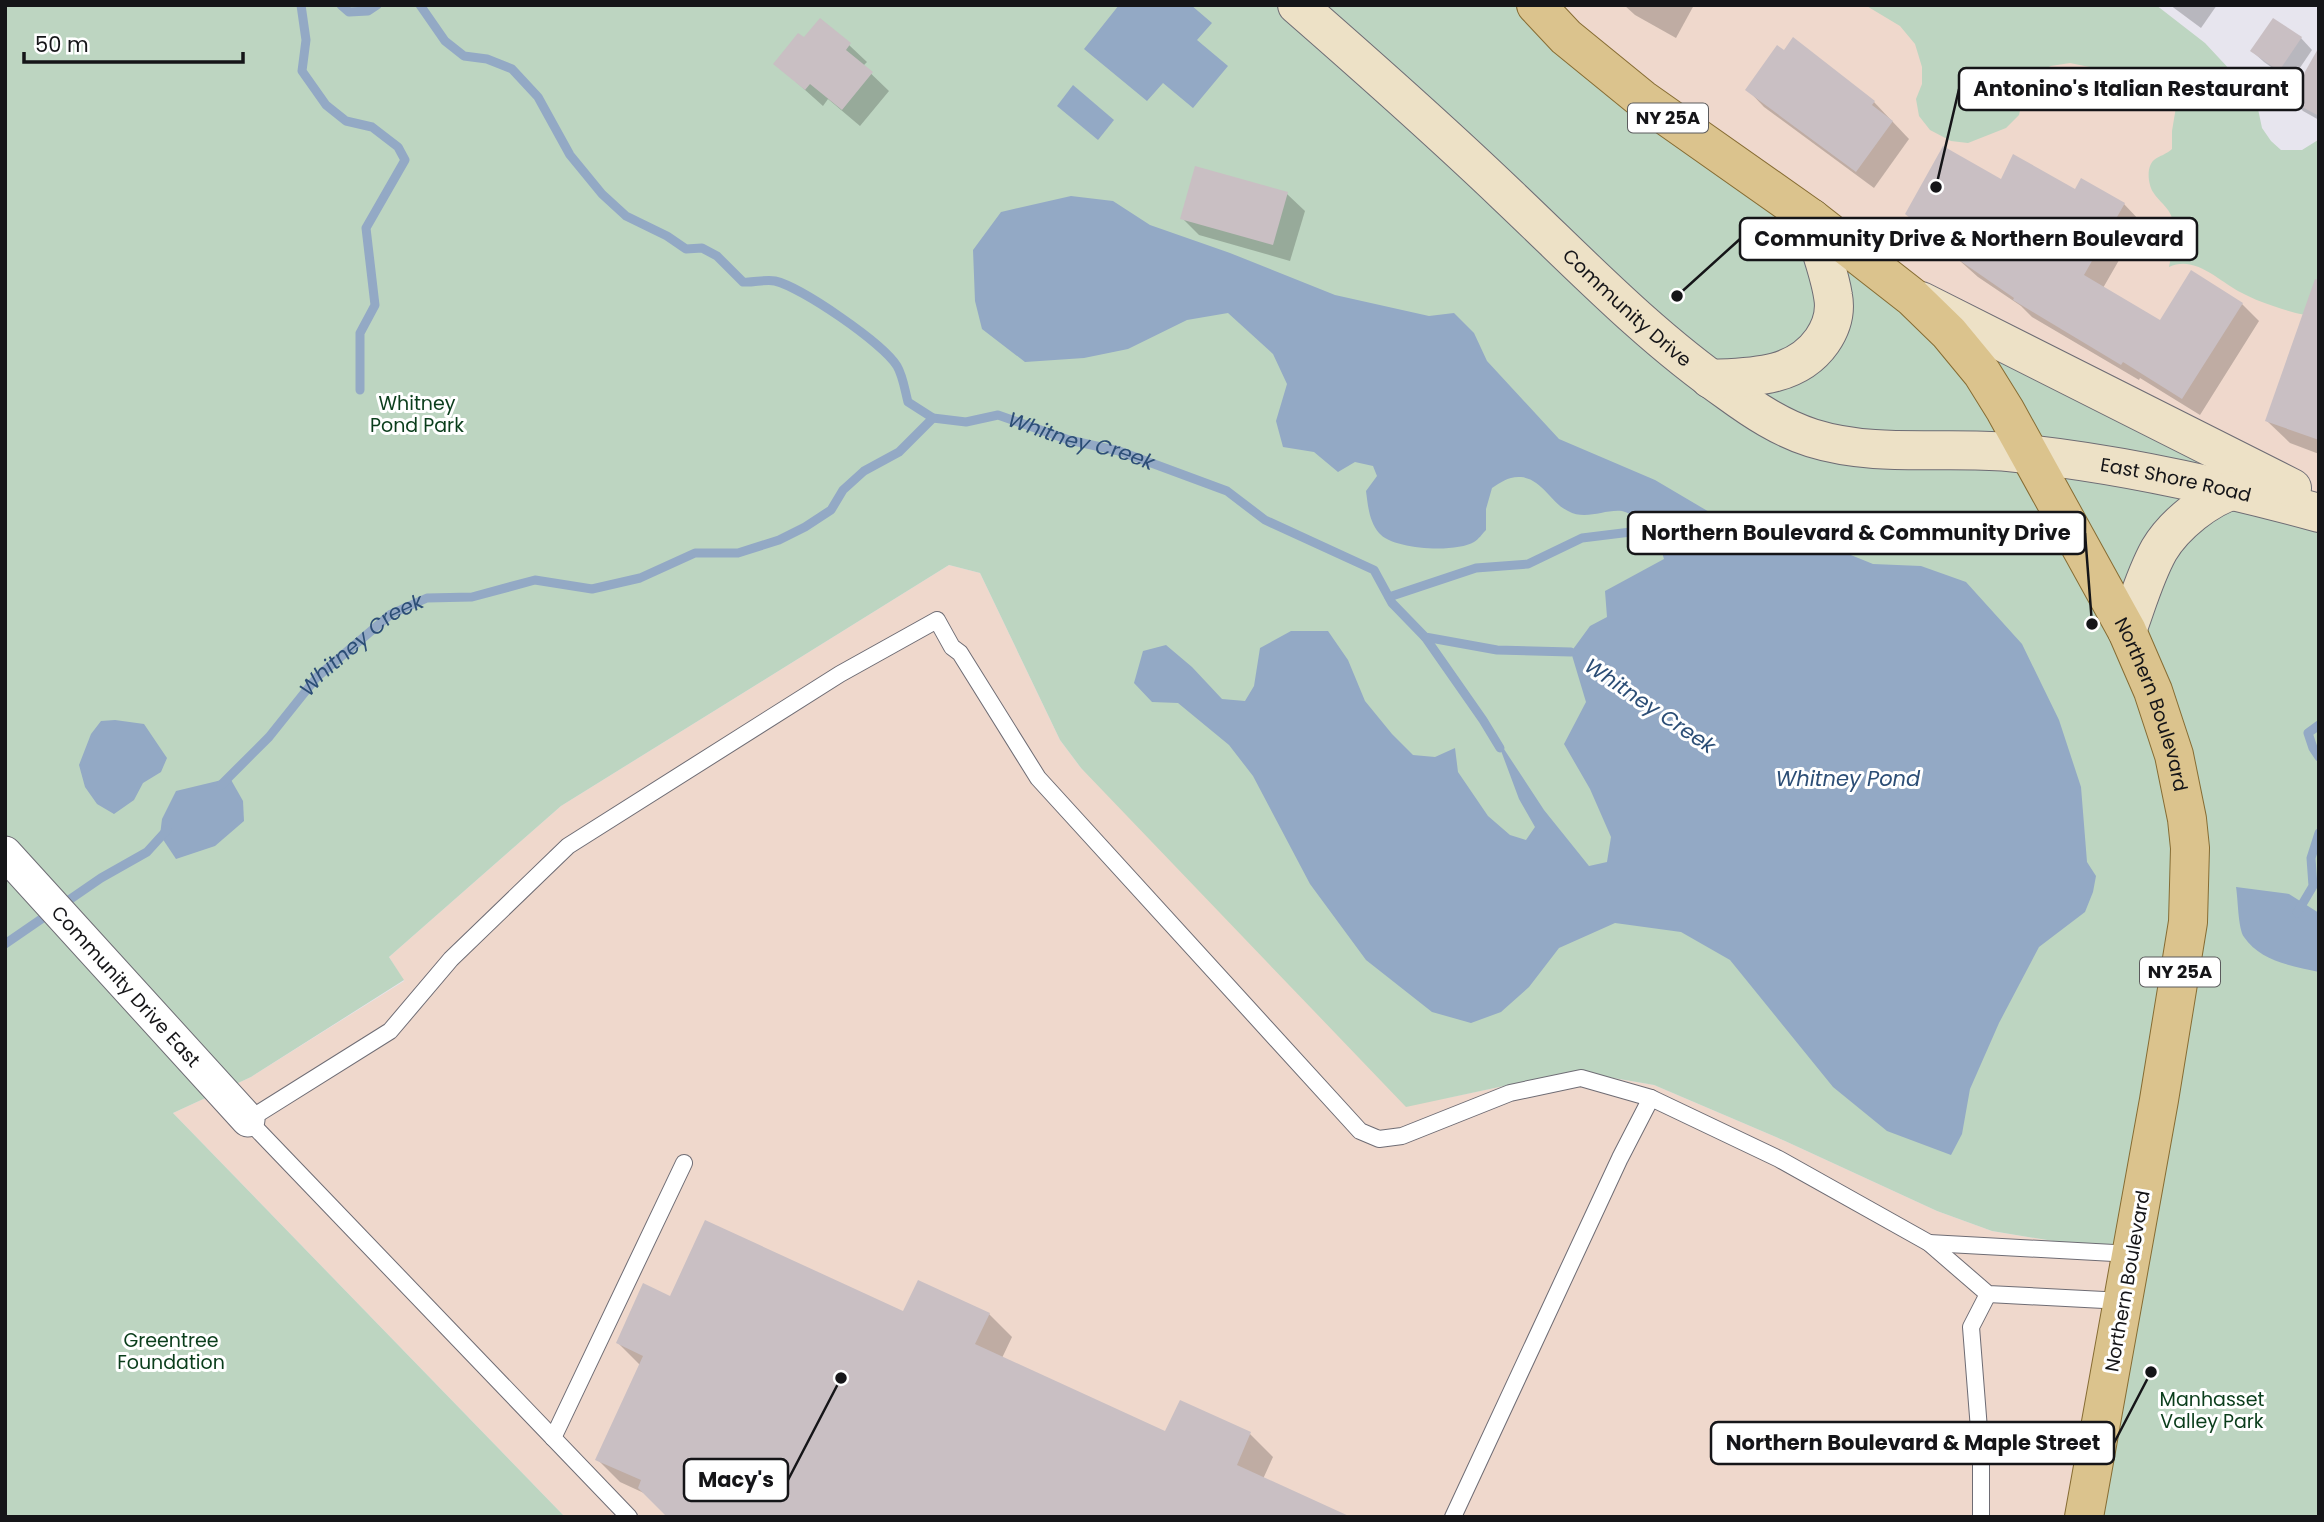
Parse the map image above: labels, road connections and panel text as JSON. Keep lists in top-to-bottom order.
{
  "streets": {
    "main road": [
      "NY 25A",
      "Community Drive",
      "East Shore Road",
      "Northern Boulevard"
    ],
    "street": ["Community Drive East"]
  },
  "crossings": [
    ["Community Drive", "East Shore Road"],
    ["Community Drive", "Northern Boulevard"],
    ["East Shore Road", "Northern Boulevard"]
  ],
  "water": ["Whitney Creek", "Whitney Pond"],
  "parks": ["Whitney Pond Park", "Greentree Foundation", "Manhasset Valley Park"],
  "places": [
    "Antonino's Italian Restaurant",
    "Community Drive & Northern Boulevard",
    "Northern Boulevard & Community Drive",
    "Northern Boulevard & Maple Street",
    "Macy's"
  ],
  "scale_bar": "50 m"
}
